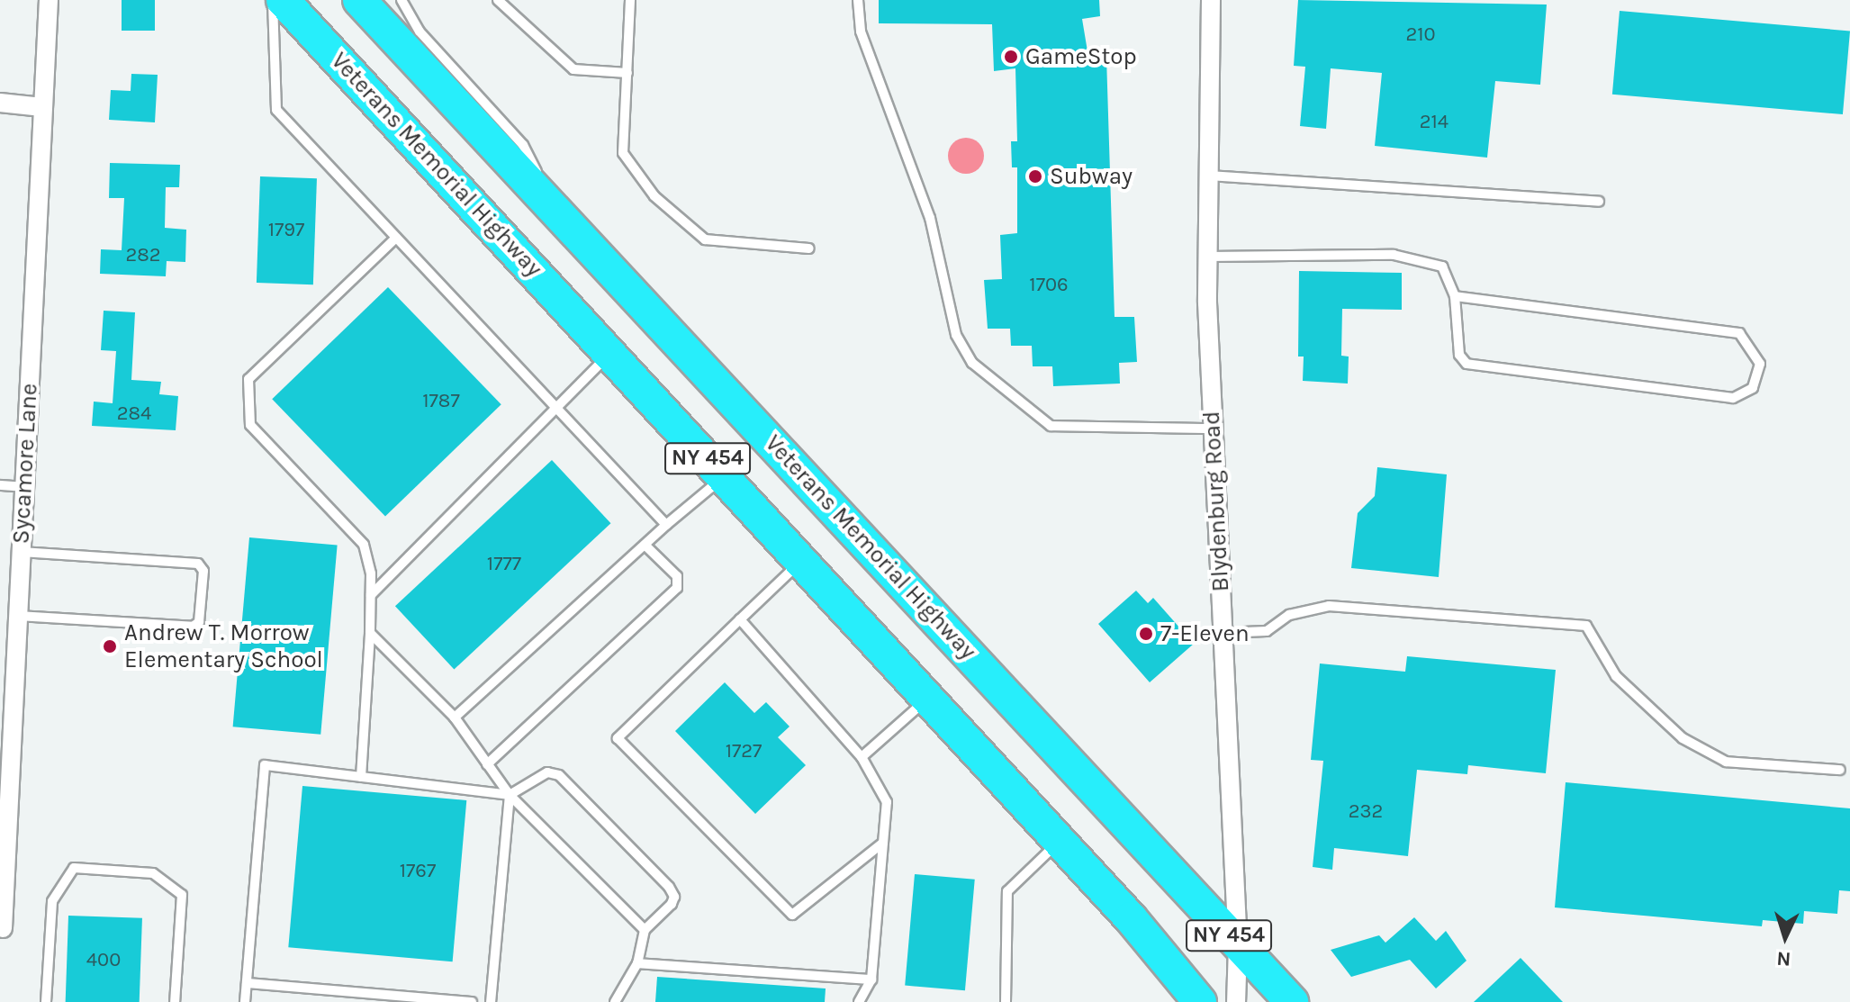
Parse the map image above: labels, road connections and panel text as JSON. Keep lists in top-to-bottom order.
{
  "streets": {
    "highway": ["Veterans Memorial Highway", "NY 454"],
    "street": ["Sycamore Lane", "Blydenburg Road"]
  },
  "crossings": [
    ["Veterans Memorial Highway", "Blydenburg Road"]
  ],
  "places": [
    "GameStop",
    "Subway",
    "7-Eleven",
    "Andrew T. Morrow Elementary School"
  ],
  "house_numbers": [
    "210",
    "214",
    "1797",
    "282",
    "1706",
    "1787",
    "284",
    "1777",
    "1727",
    "232",
    "1767",
    "400"
  ],
  "north": "bottom"
}
